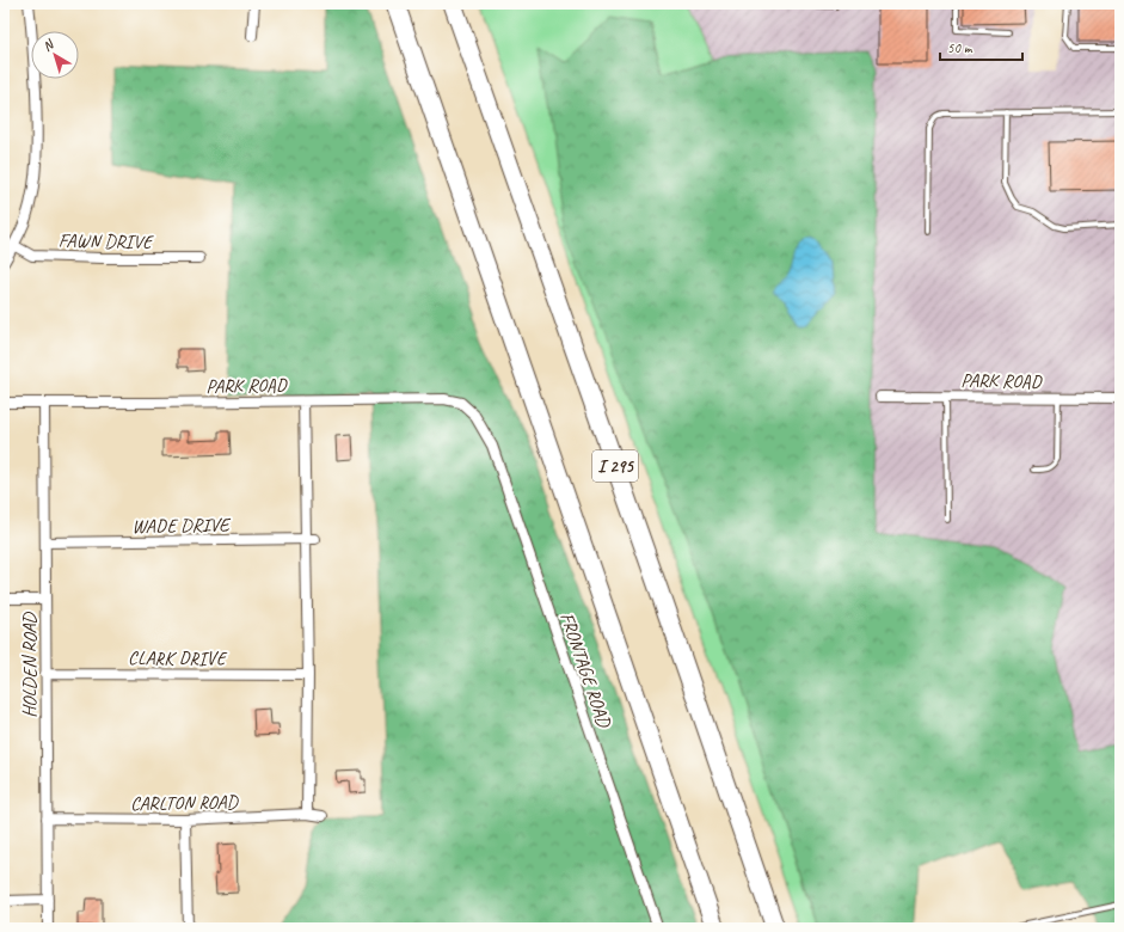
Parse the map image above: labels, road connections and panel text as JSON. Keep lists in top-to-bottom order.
{
  "streets": {
    "highway": ["I 295"],
    "street": [
      "FAWN DRIVE",
      "PARK ROAD",
      "WADE DRIVE",
      "CLARK DRIVE",
      "HOLDEN ROAD",
      "FRONTAGE ROAD",
      "CARLTON ROAD"
    ]
  },
  "crossings": [
    ["PARK ROAD", "HOLDEN ROAD"],
    ["PARK ROAD", "FRONTAGE ROAD"],
    ["WADE DRIVE", "HOLDEN ROAD"],
    ["CLARK DRIVE", "HOLDEN ROAD"],
    ["HOLDEN ROAD", "CARLTON ROAD"]
  ],
  "scale_bar": "50 m",
  "north": "top left"
}
